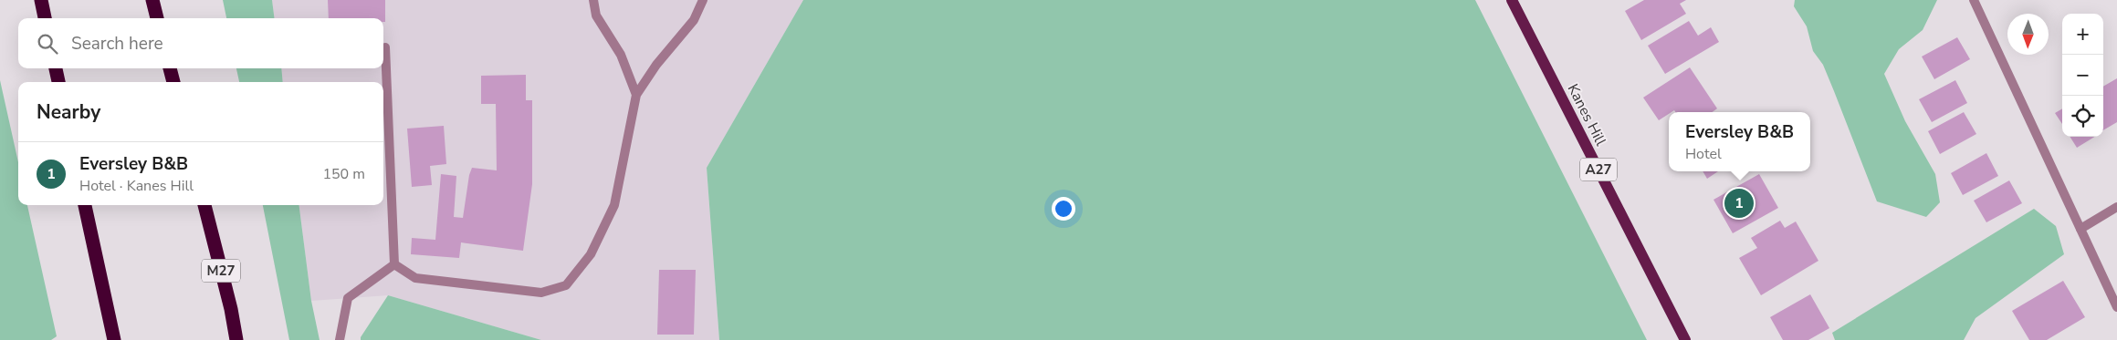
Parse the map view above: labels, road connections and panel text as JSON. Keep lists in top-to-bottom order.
{
  "streets": {
    "highway": ["M27"],
    "main road": ["Kanes Hill", "A27"]
  },
  "north": "bottom",
  "page": {
    "map_buttons": ["+", "−"],
    "search": "Search here",
    "heading": "Nearby",
    "popup": ["Eversley B&B", "Hotel"],
    "list": [
      {
        "mark": "1",
        "name": "Eversley B&B",
        "note": "Hotel · Kanes Hill",
        "value": "150 m"
      }
    ],
    "pins": "1"
  }
}
